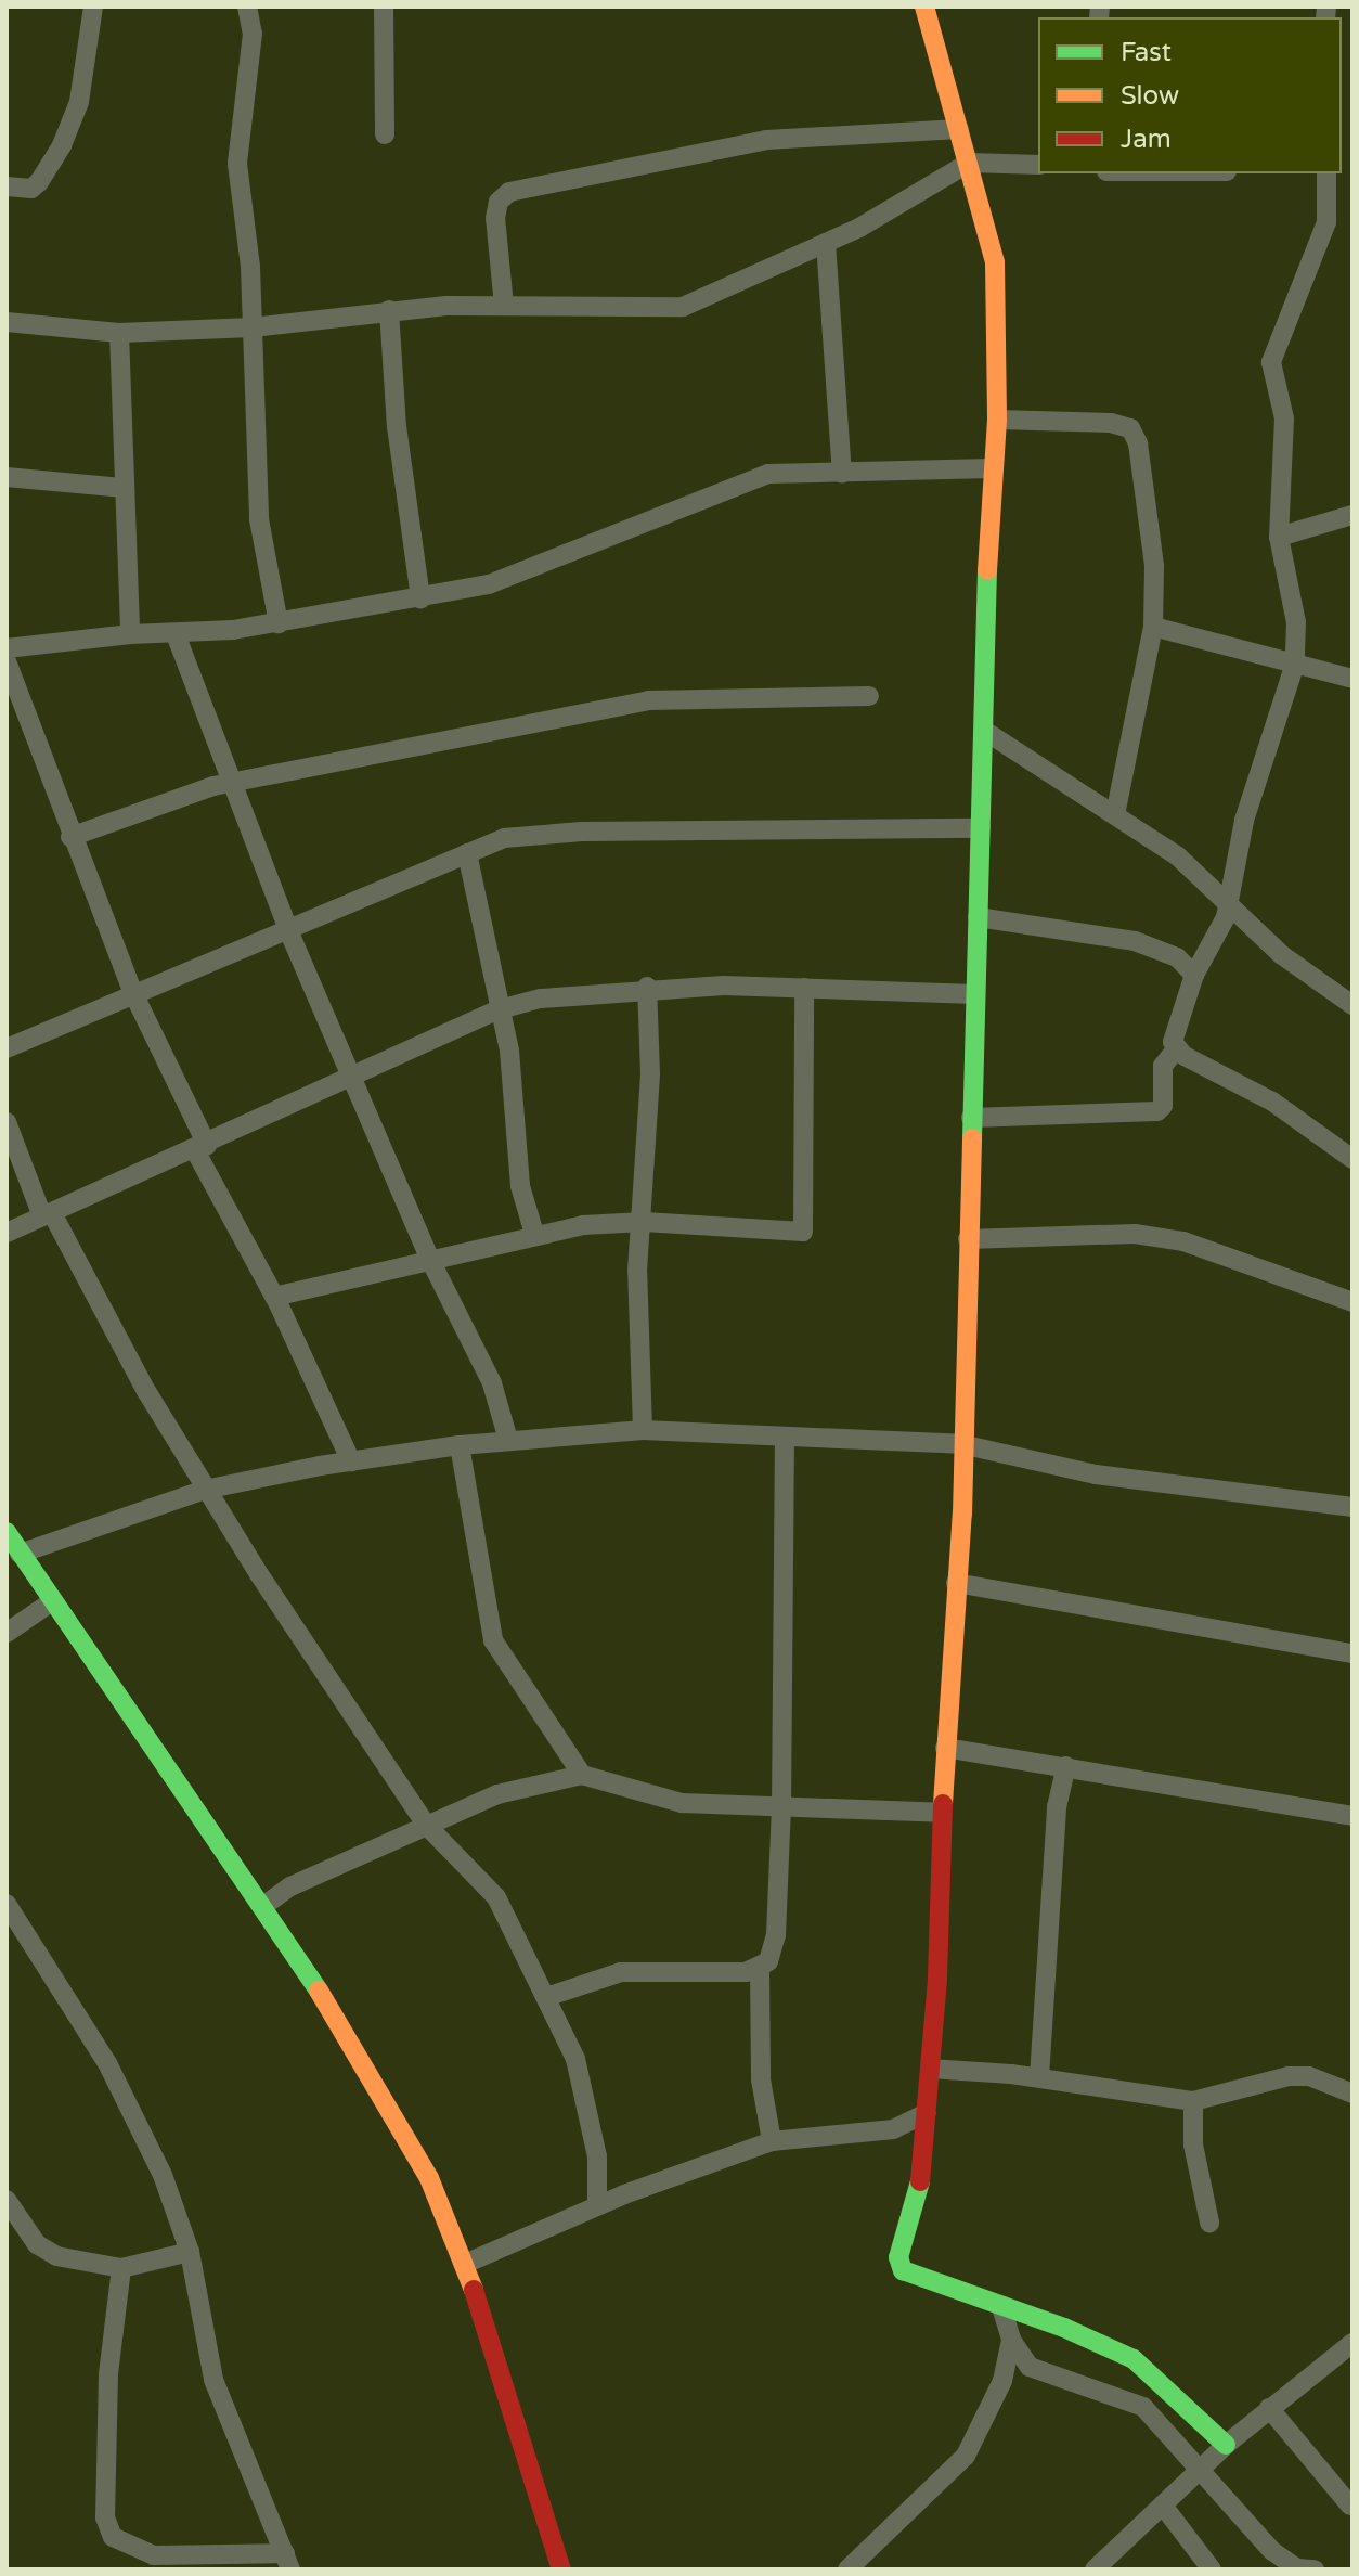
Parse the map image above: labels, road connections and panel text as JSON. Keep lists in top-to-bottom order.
{
  "legend": ["Fast", "Slow", "Jam"]
}
